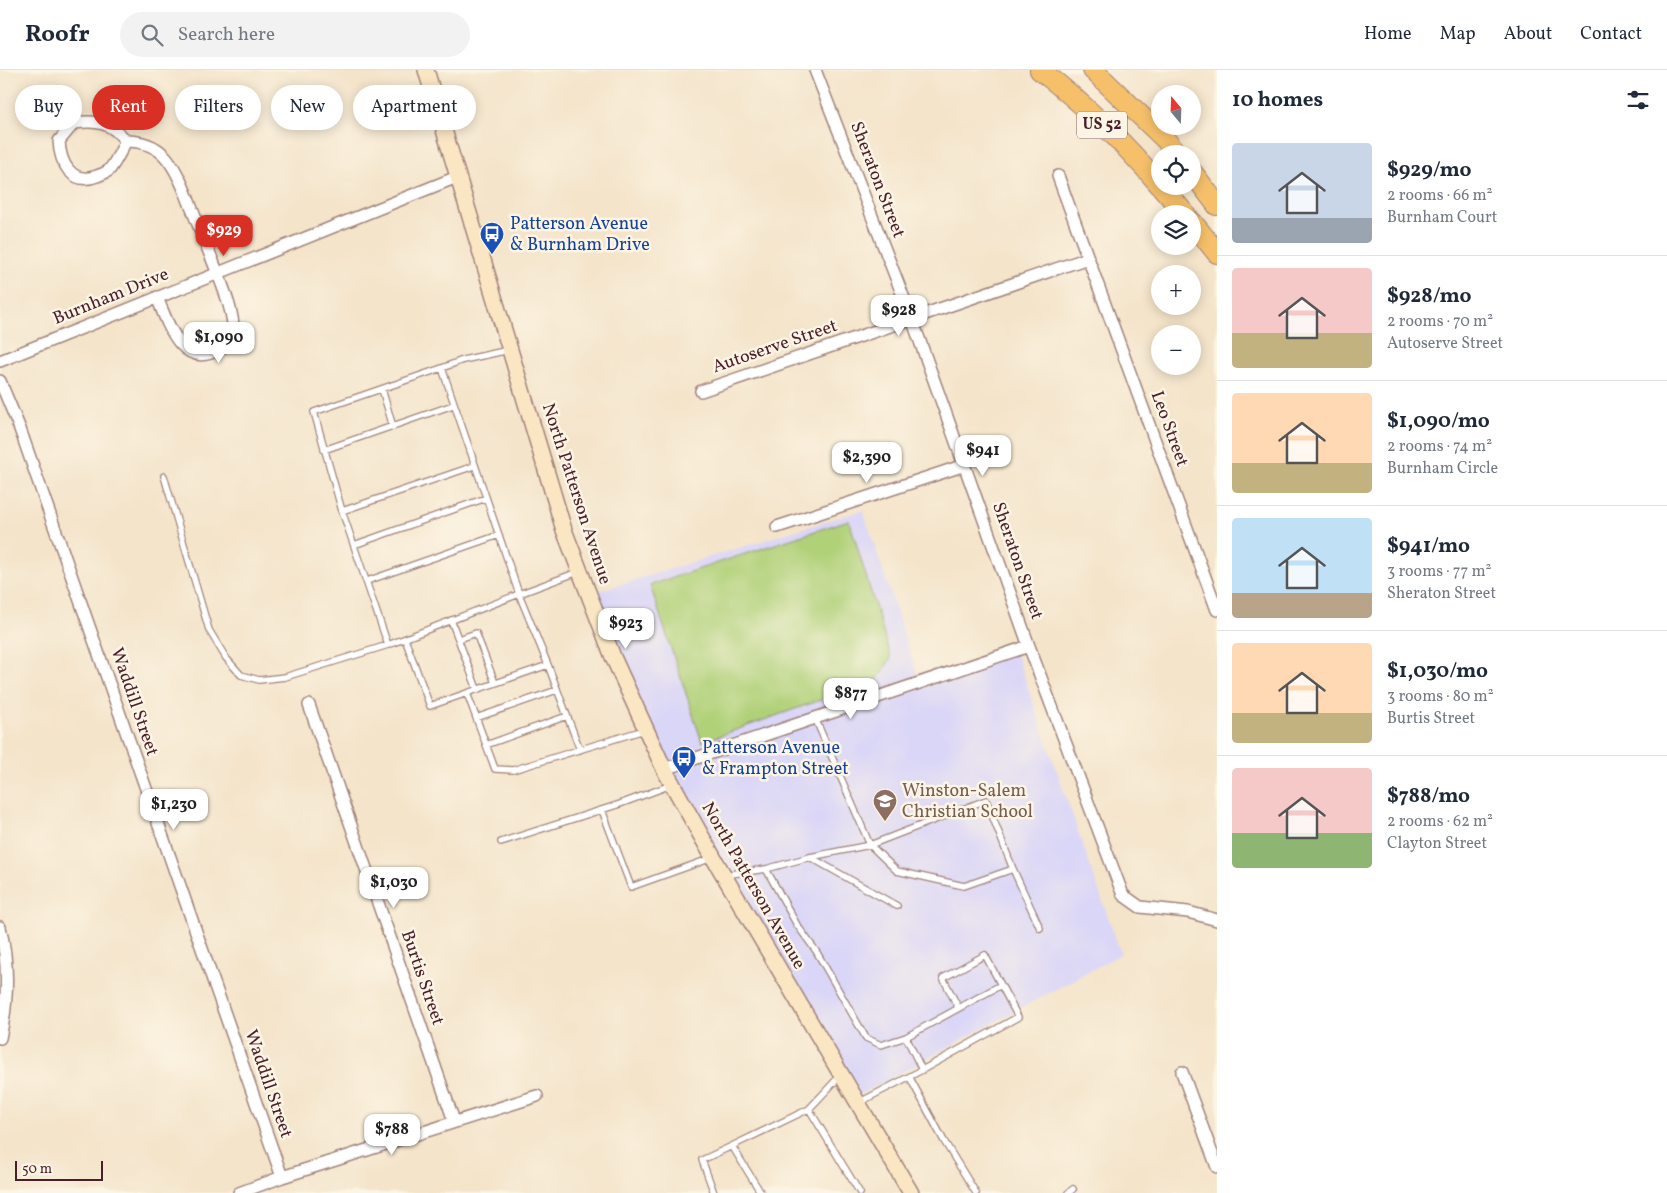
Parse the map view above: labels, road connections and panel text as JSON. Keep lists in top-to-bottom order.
{
  "streets": {
    "highway": ["US 52"],
    "main road": ["North Patterson Avenue"],
    "street": [
      "Sheraton Street",
      "Burnham Drive",
      "Autoserve Street",
      "Leo Street",
      "Waddill Street",
      "Burtis Street"
    ]
  },
  "crossings": [
    ["Sheraton Street", "Autoserve Street"],
    ["Burnham Drive", "North Patterson Avenue"],
    ["Autoserve Street", "Leo Street"]
  ],
  "places": {
    "bus stop": ["Patterson Avenue & Burnham Drive", "Patterson Avenue & Frampton Street"],
    "school or university": ["Winston-Salem Christian School"]
  },
  "scale_bar": "50 m",
  "north": "top",
  "page": {
    "header": "Roofr",
    "search": "Search here",
    "nav": [
      "Home",
      "Map",
      "About",
      "Contact"
    ],
    "heading": "10 homes",
    "map_buttons": ["+", "−"],
    "chip": [
      "Buy",
      "Rent",
      "Filters",
      "New",
      "Apartment"
    ],
    "list": [
      {
        "name": "$929/mo",
        "note": "2 rooms · 66 m² · Burnham Court"
      },
      {
        "name": "$928/mo",
        "note": "2 rooms · 70 m² · Autoserve Street"
      },
      {
        "name": "$1,090/mo",
        "note": "2 rooms · 74 m² · Burnham Circle"
      },
      {
        "name": "$941/mo",
        "note": "3 rooms · 77 m² · Sheraton Street"
      },
      {
        "name": "$1,030/mo",
        "note": "3 rooms · 80 m² · Burtis Street"
      },
      {
        "name": "$788/mo",
        "note": "2 rooms · 62 m² · Clayton Street"
      }
    ],
    "price": [
      "$929",
      "$928",
      "$1,090",
      "$941",
      "$2,390",
      "$923",
      "$877",
      "$1,230",
      "$1,030",
      "$788"
    ],
    "scale": "50 m"
  }
}
